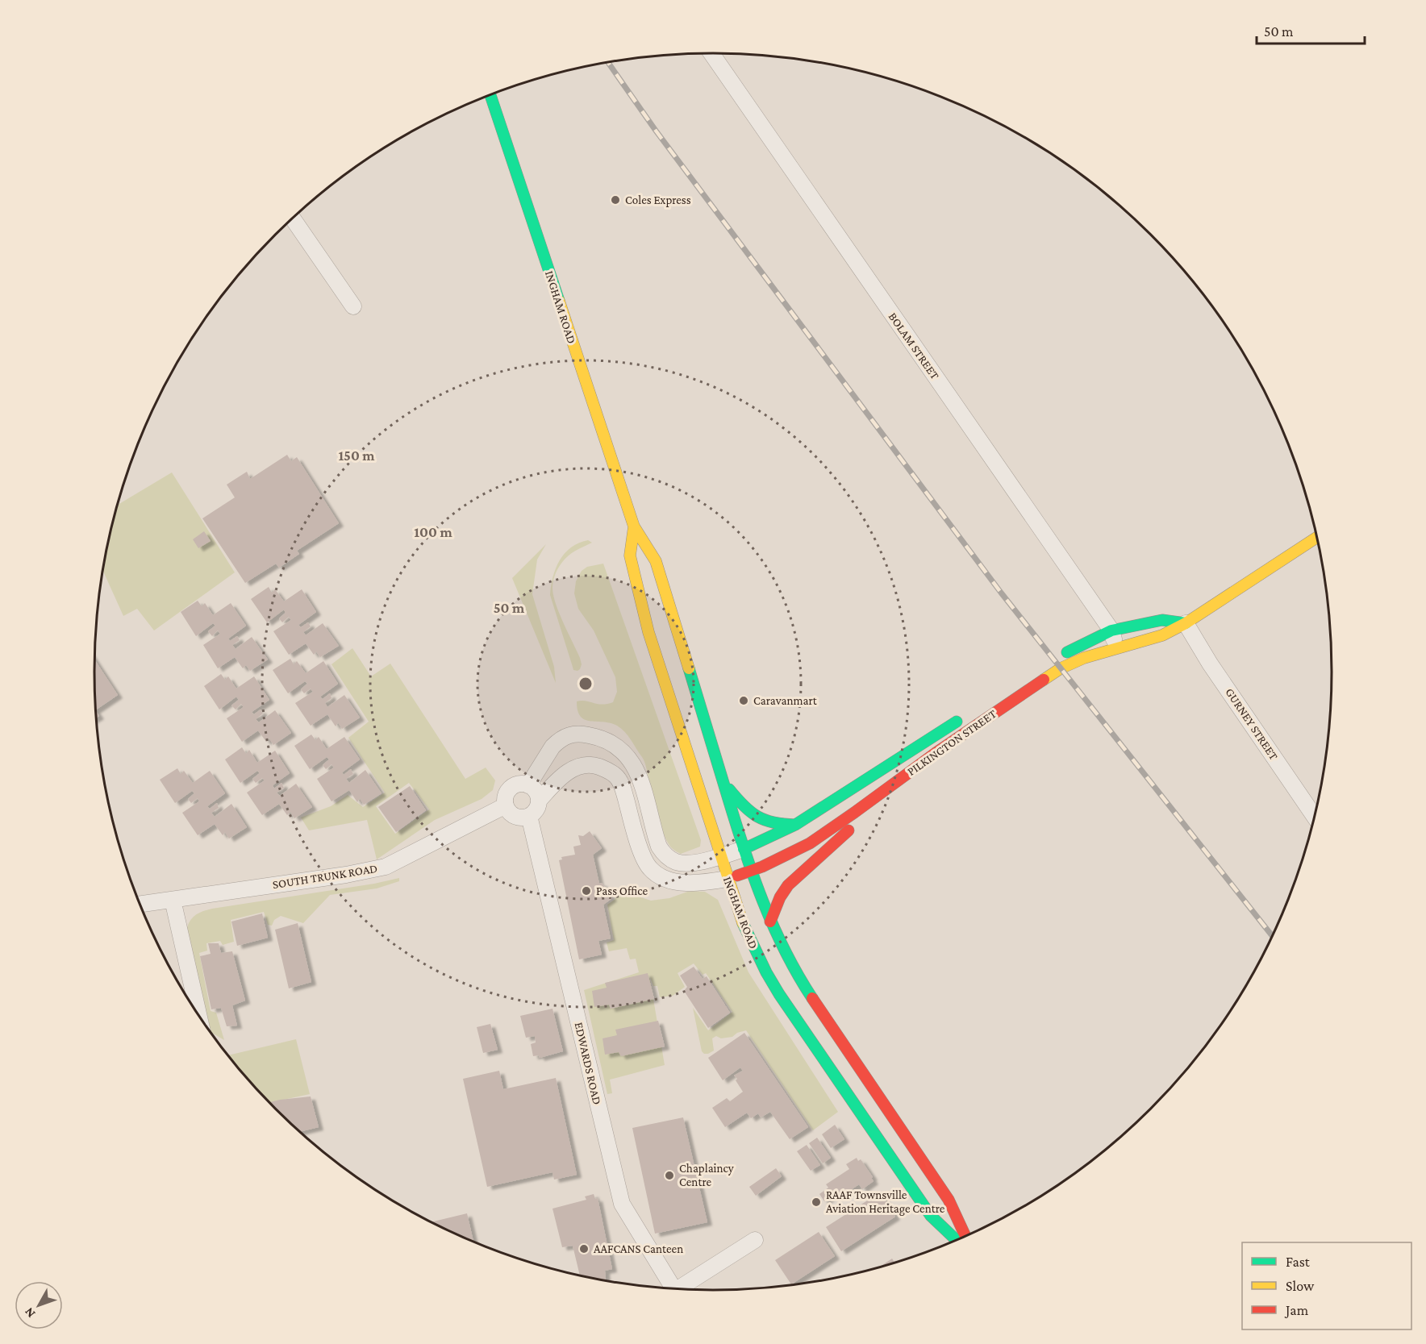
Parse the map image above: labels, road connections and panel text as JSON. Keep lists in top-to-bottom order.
{
  "streets": {
    "main road": ["INGHAM ROAD", "PILKINGTON STREET"],
    "street": [
      "BOLAM STREET",
      "GURNEY STREET",
      "SOUTH TRUNK ROAD",
      "EDWARDS ROAD"
    ]
  },
  "crossings": [
    ["INGHAM ROAD", "PILKINGTON STREET"],
    ["BOLAM STREET", "PILKINGTON STREET"],
    ["GURNEY STREET", "PILKINGTON STREET"],
    ["PILKINGTON STREET", "SOUTH TRUNK ROAD"],
    ["PILKINGTON STREET", "EDWARDS ROAD"],
    ["SOUTH TRUNK ROAD", "EDWARDS ROAD"]
  ],
  "places": [
    "Coles Express",
    "Caravanmart",
    "Pass Office",
    "Chaplaincy Centre",
    "RAAF Townsville Aviation Heritage Centre",
    "AAFCANS Canteen"
  ],
  "legend": ["Fast", "Slow", "Jam"],
  "scale_bar": "50 m",
  "north": "bottom left",
  "rings": ["150 m", "100 m", "50 m"]
}
